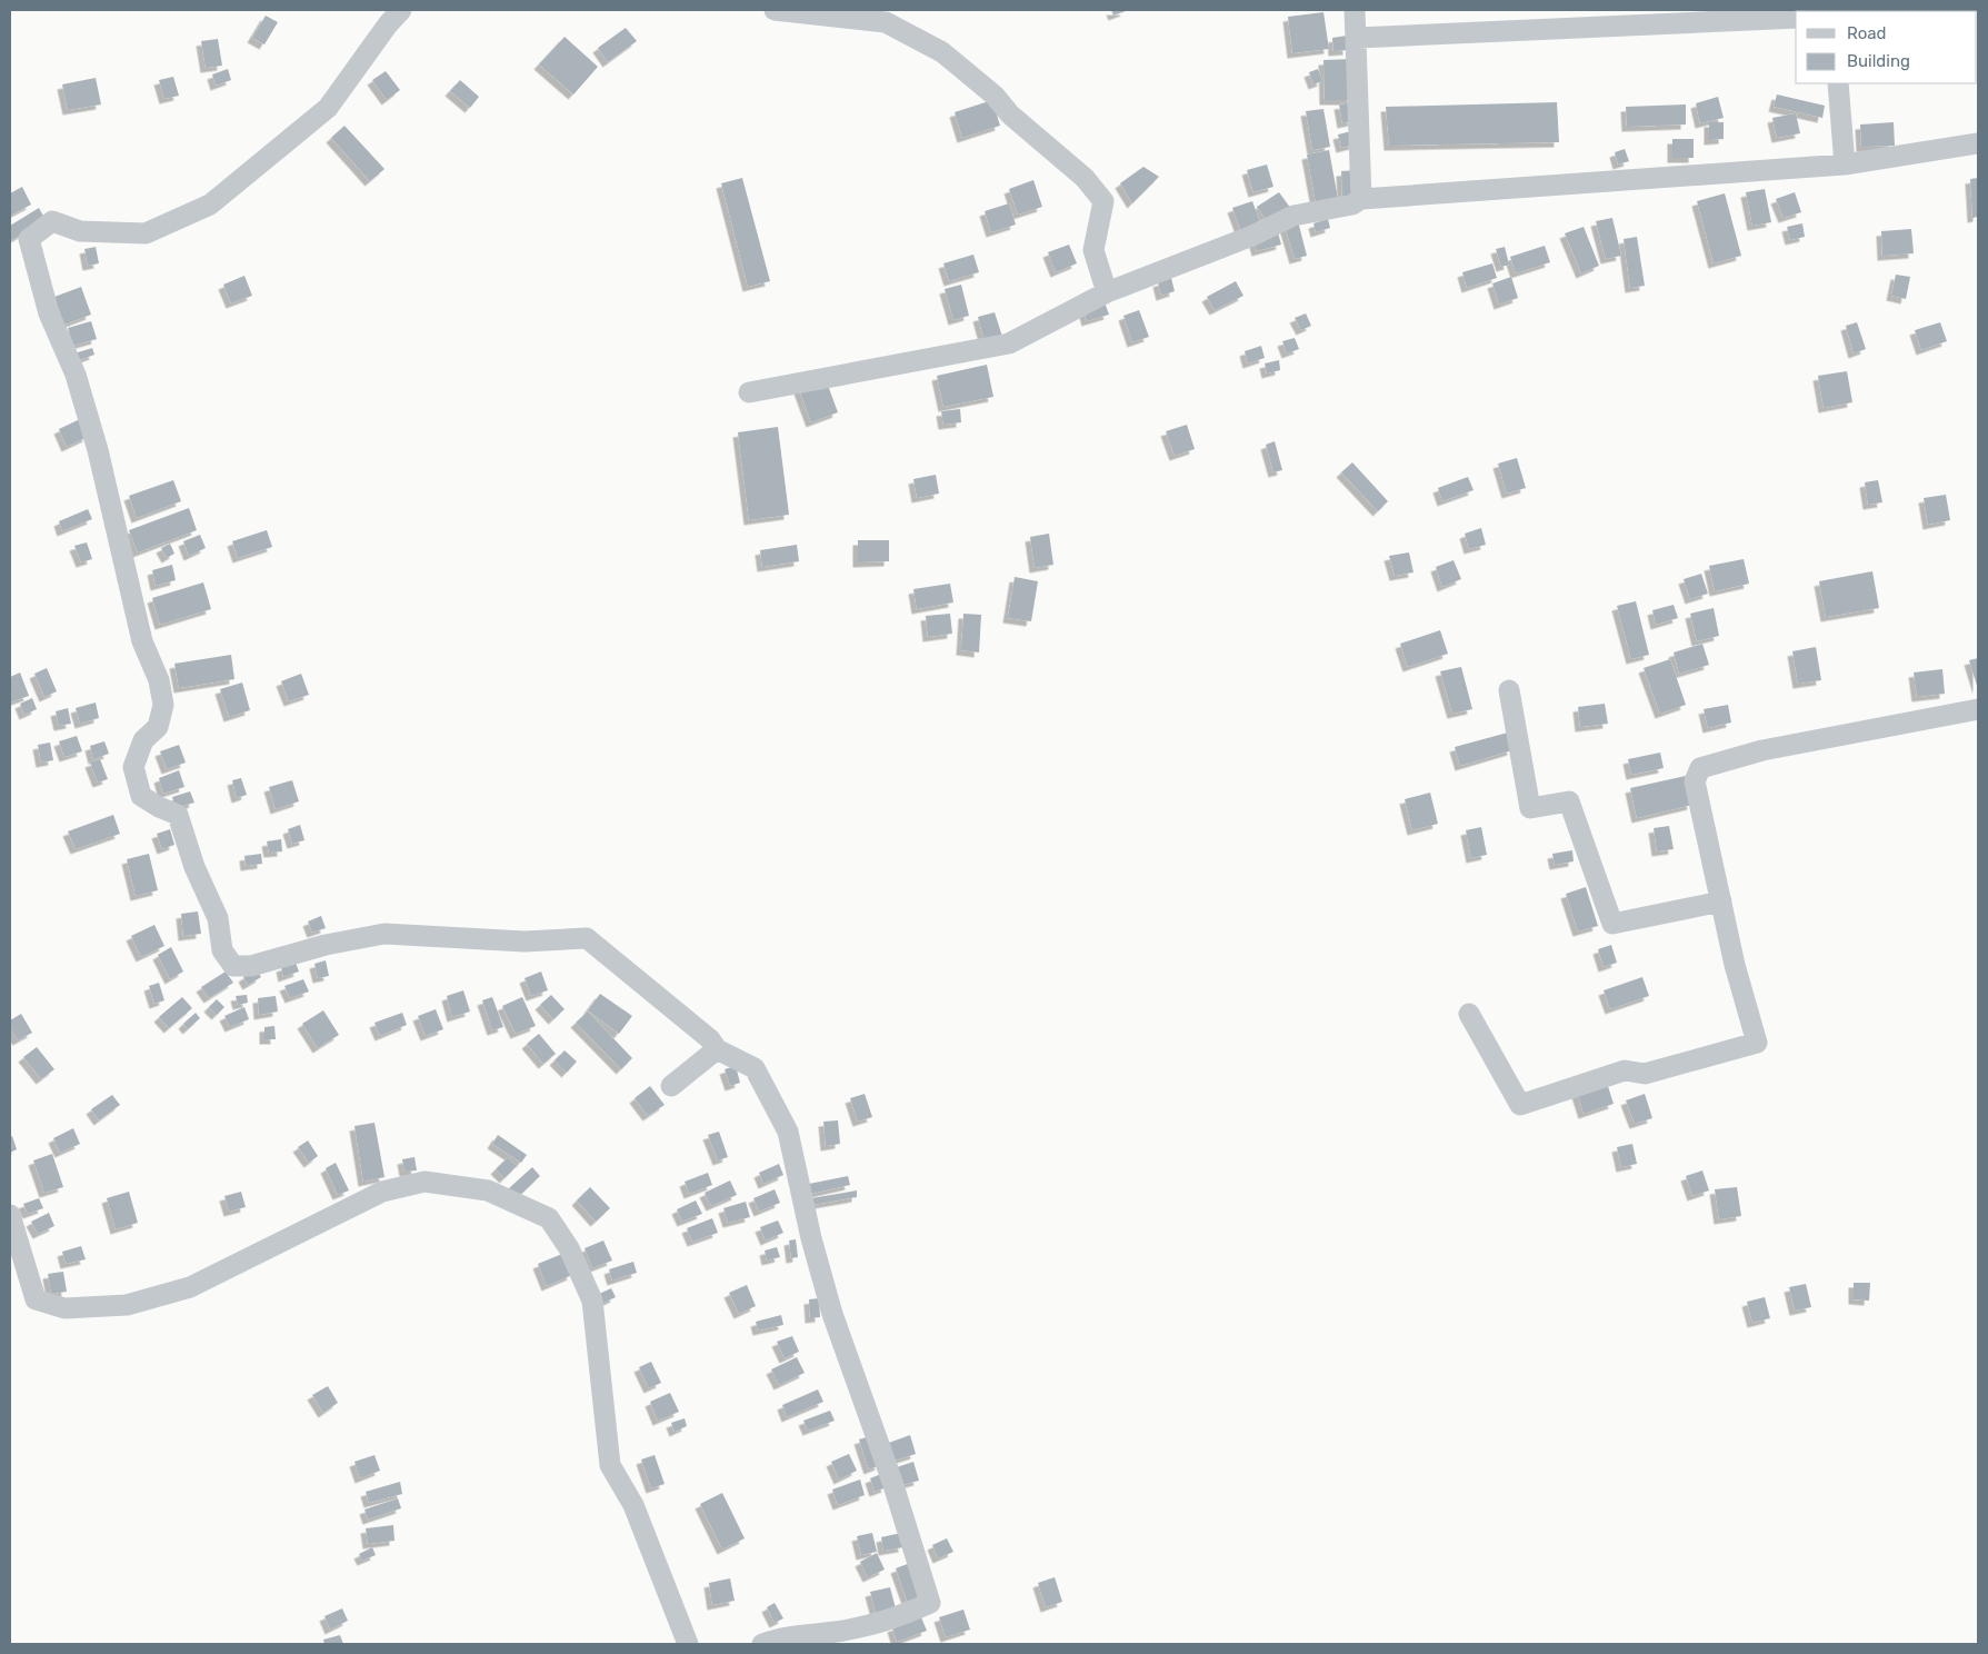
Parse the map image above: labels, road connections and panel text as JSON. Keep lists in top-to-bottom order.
{
  "legend": ["Road", "Building"]
}
